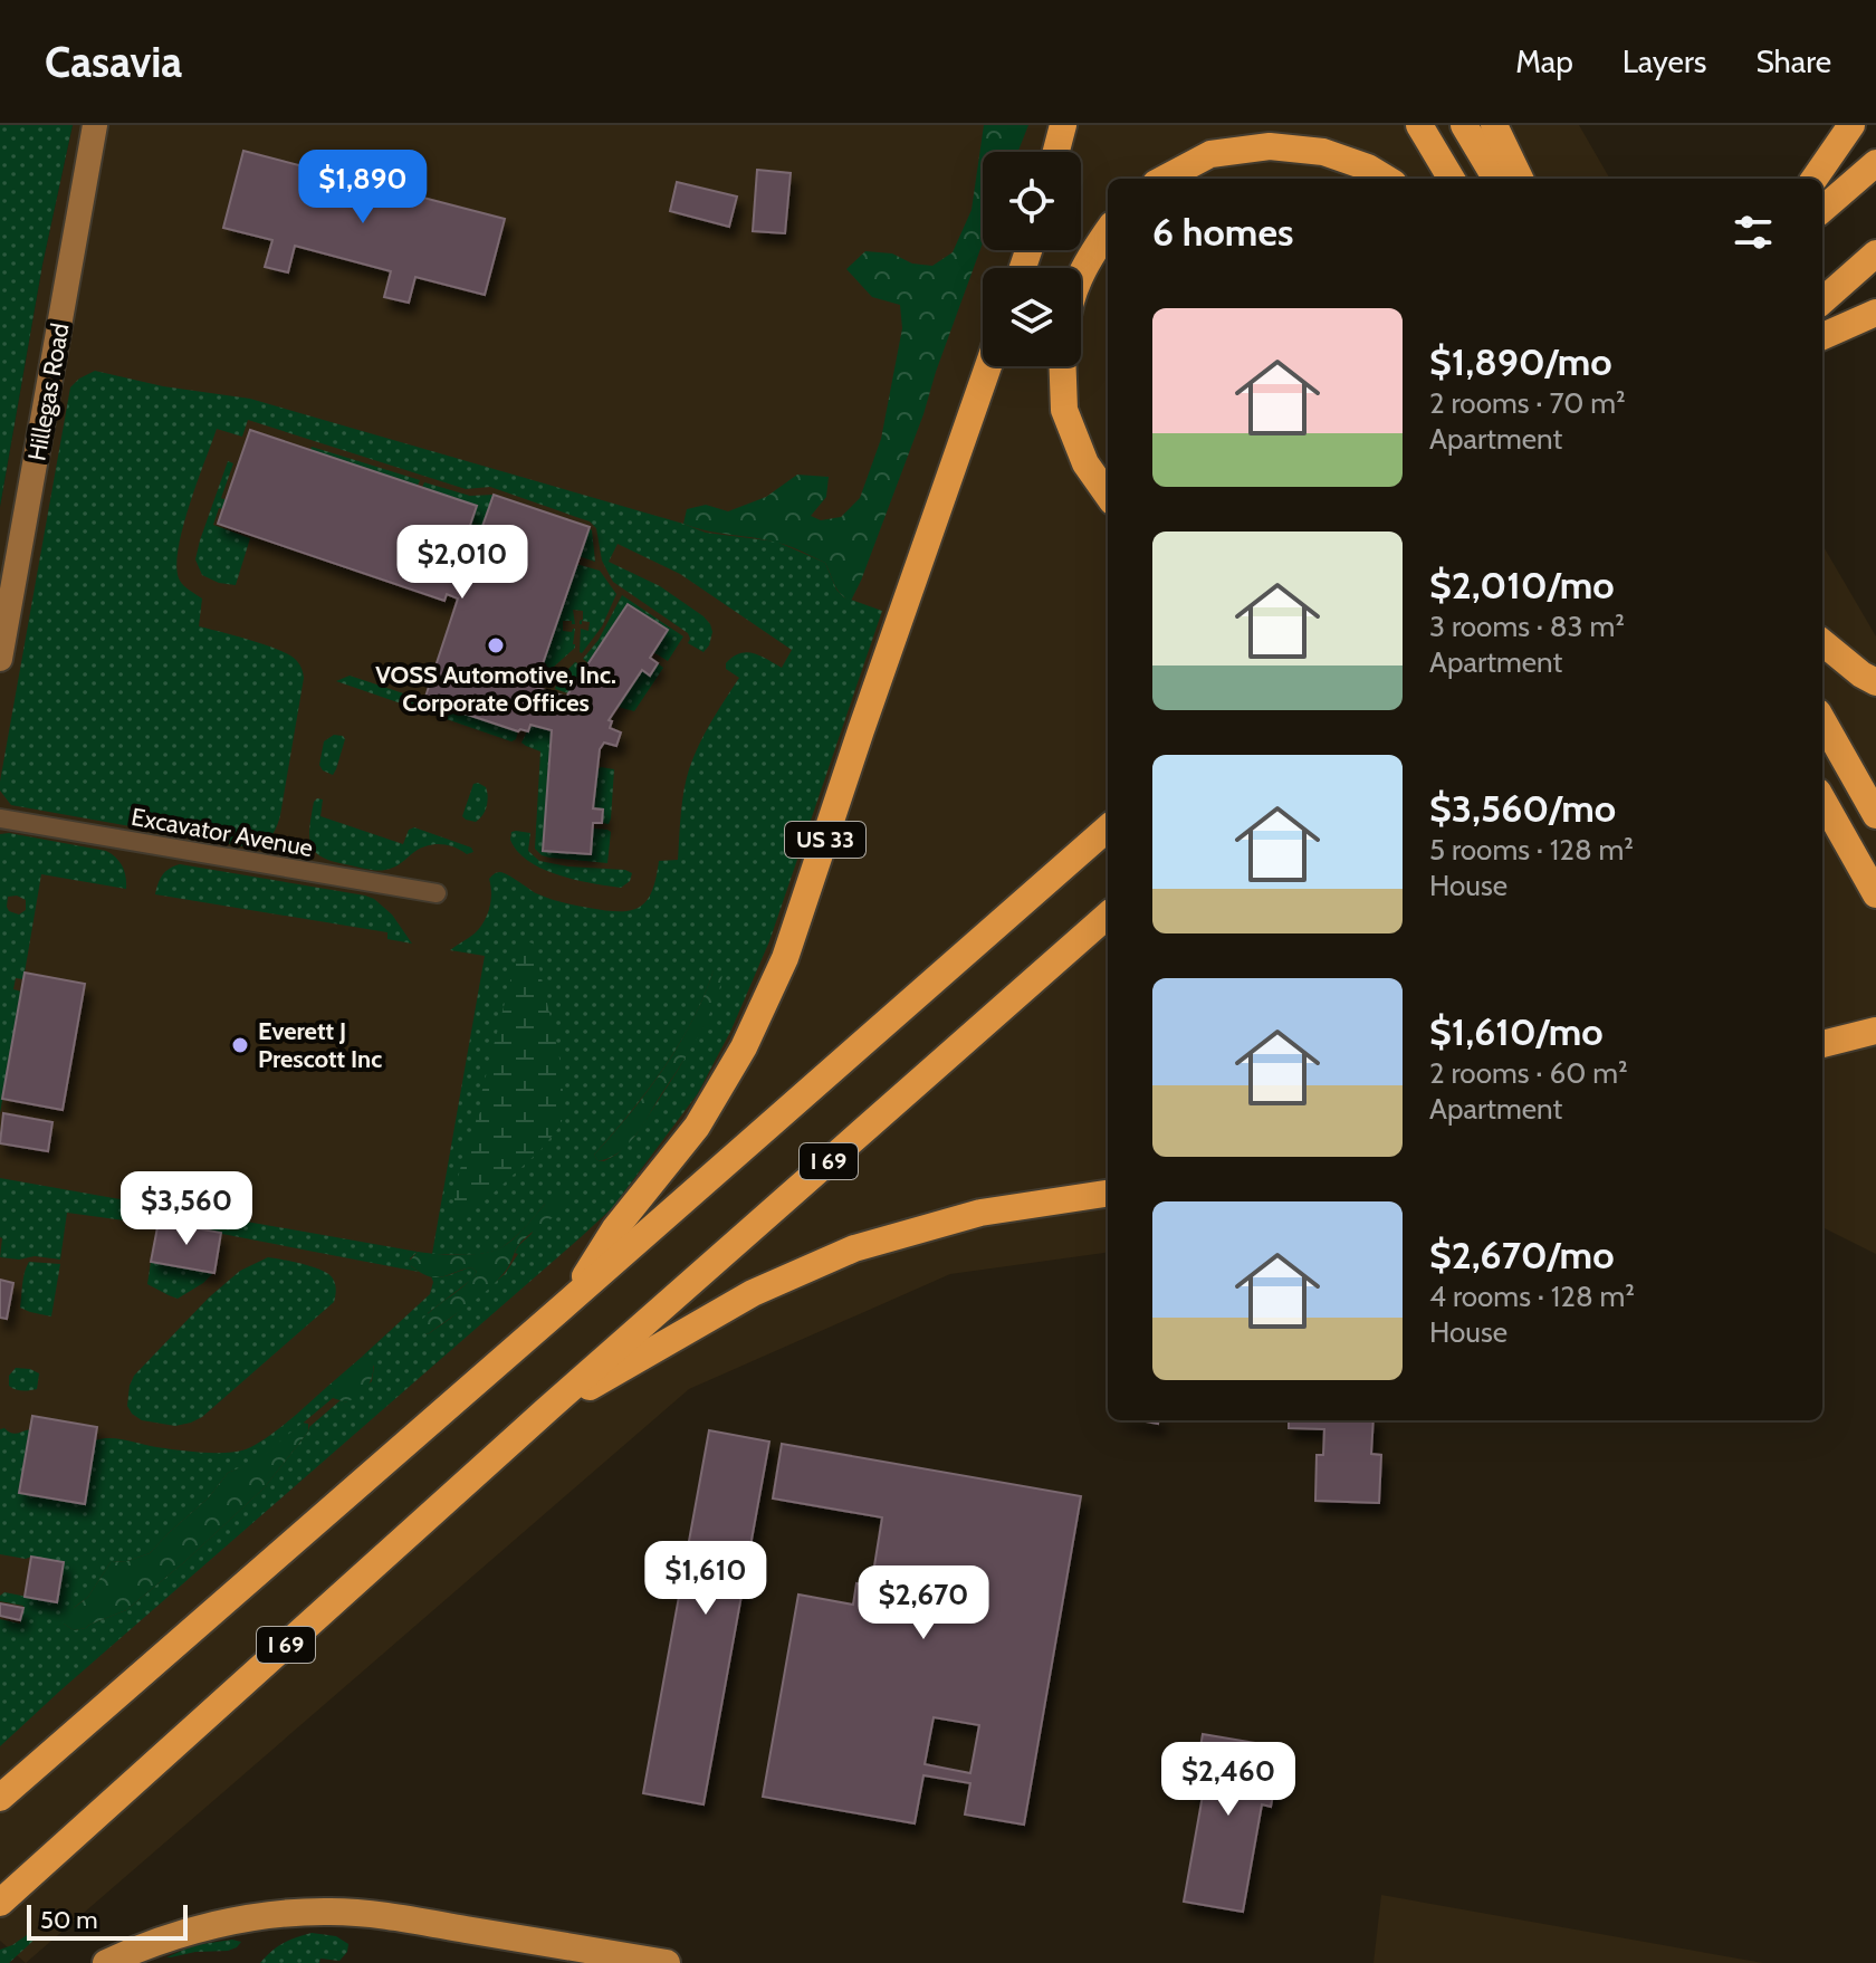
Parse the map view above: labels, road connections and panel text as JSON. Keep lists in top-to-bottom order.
{
  "streets": {
    "highway": ["US 33", "I 69"],
    "main road": ["Hillegas Road"],
    "street": ["Excavator Avenue"]
  },
  "crossings": [
    ["US 33", "I 69"]
  ],
  "places": ["VOSS Automotive, Inc. Corporate Offices", "Everett J Prescott Inc"],
  "scale_bar": "50 m",
  "page": {
    "header": "Casavia",
    "nav": ["Map", "Layers", "Share"],
    "price": [
      "$1,890",
      "$2,010",
      "$3,560",
      "$1,610",
      "$2,670",
      "$2,460"
    ],
    "heading": "6 homes",
    "list": [
      {
        "name": "$1,890/mo",
        "note": "2 rooms · 70 m² · Apartment"
      },
      {
        "name": "$2,010/mo",
        "note": "3 rooms · 83 m² · Apartment"
      },
      {
        "name": "$3,560/mo",
        "note": "5 rooms · 128 m² · House"
      },
      {
        "name": "$1,610/mo",
        "note": "2 rooms · 60 m² · Apartment"
      },
      {
        "name": "$2,670/mo",
        "note": "4 rooms · 128 m² · House"
      }
    ],
    "scale": "50 m"
  }
}
